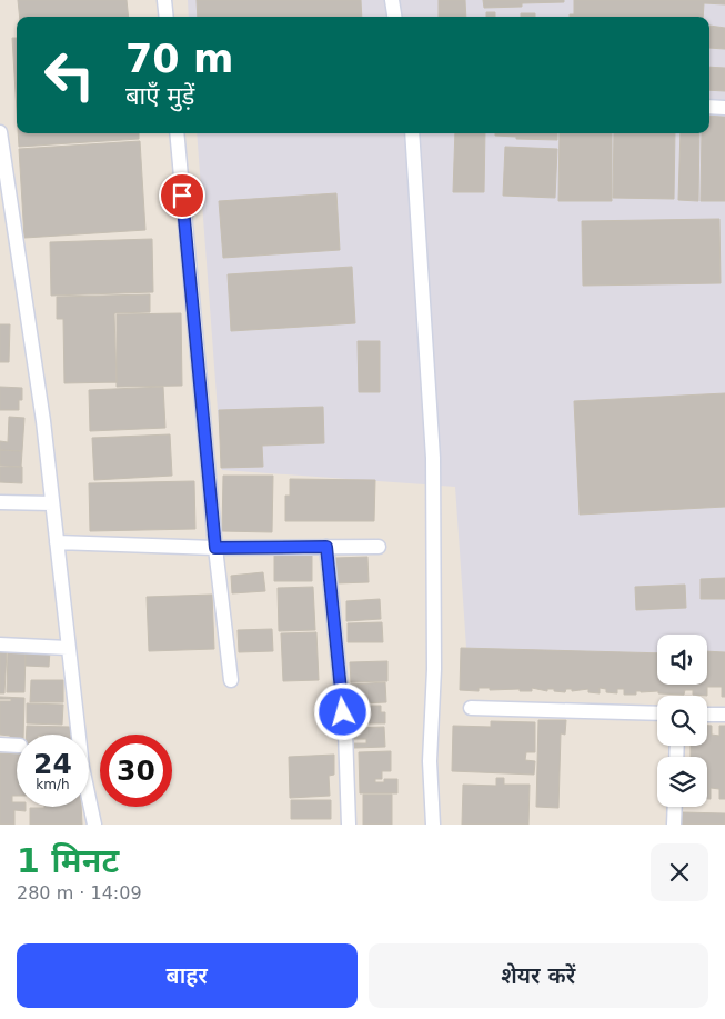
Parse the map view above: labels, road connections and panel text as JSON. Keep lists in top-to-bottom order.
{
  "page": {
    "turn": ["70 m", "बाएँ मुड़ें"],
    "speed": "24 km/h",
    "limit": "30",
    "heading": ["1 मिनट", "280 m · 14:09"],
    "buttons": ["बाहर", "शेयर करें"]
  }
}
